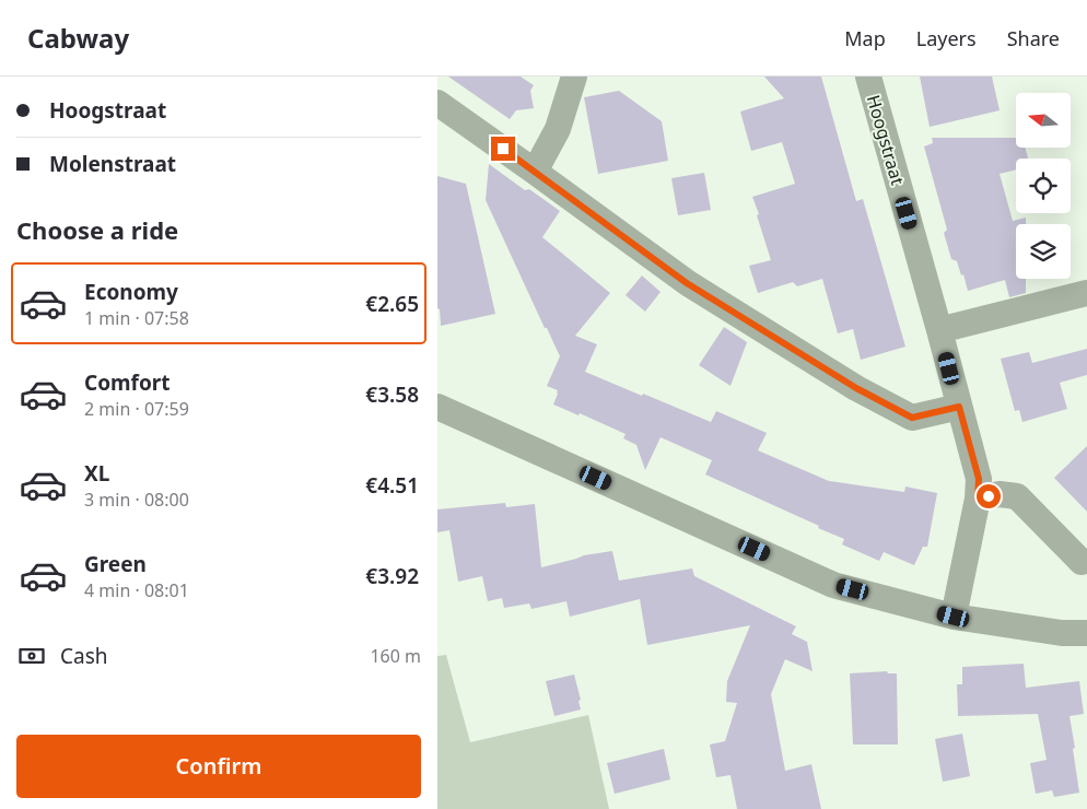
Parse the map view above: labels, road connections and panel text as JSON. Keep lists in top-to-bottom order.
{
  "streets": {
    "street": ["Hoogstraat"]
  },
  "north": "left",
  "page": {
    "header": "Cabway",
    "nav": ["Map", "Layers", "Share"],
    "banner": ["Hoogstraat", "Molenstraat"],
    "heading": "Choose a ride",
    "list": [
      {
        "name": "Economy",
        "note": "1 min · 07:58",
        "value": "€2.65"
      },
      {
        "name": "Comfort",
        "note": "2 min · 07:59",
        "value": "€3.58"
      },
      {
        "name": "XL",
        "note": "3 min · 08:00",
        "value": "€4.51"
      },
      {
        "name": "Green",
        "note": "4 min · 08:01",
        "value": "€3.92"
      }
    ],
    "pay": ["Cash", "160 m"],
    "buttons": "Confirm"
  }
}
